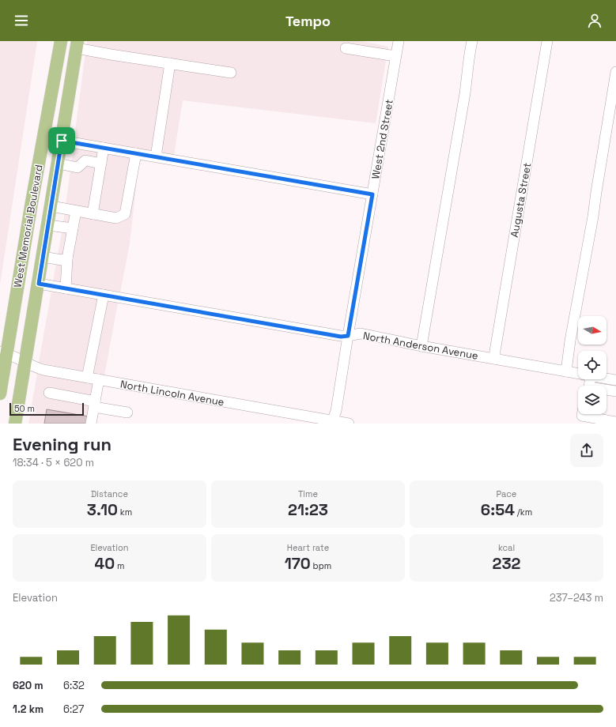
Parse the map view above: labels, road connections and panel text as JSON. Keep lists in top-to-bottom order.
{
  "streets": {
    "main road": ["West Memorial Boulevard"],
    "street": [
      "West 2nd Street",
      "Augusta Street",
      "North Anderson Avenue",
      "North Lincoln Avenue"
    ]
  },
  "crossings": [
    ["West 2nd Street", "North Anderson Avenue"],
    ["West 2nd Street", "North Lincoln Avenue"],
    ["Augusta Street", "North Anderson Avenue"],
    ["West Memorial Boulevard", "North Anderson Avenue"],
    ["West Memorial Boulevard", "North Lincoln Avenue"]
  ],
  "scale_bar": "50 m",
  "north": "right",
  "page": {
    "header": "Tempo",
    "scale": "50 m",
    "heading": ["Evening run", "18:34 · 5 × 620 m"],
    "stats": [
      ["Distance", "3.10 km"],
      ["Time", "21:23"],
      ["Pace", "6:54 /km"],
      ["Elevation", "40 m"],
      ["Heart rate", "170 bpm"],
      ["kcal", "232"]
    ],
    "chart": ["Elevation", "237–243 m"],
    "list": [
      {
        "name": "620 m",
        "note": "6:32"
      },
      {
        "name": "1.2 km",
        "note": "6:27"
      }
    ]
  }
}
